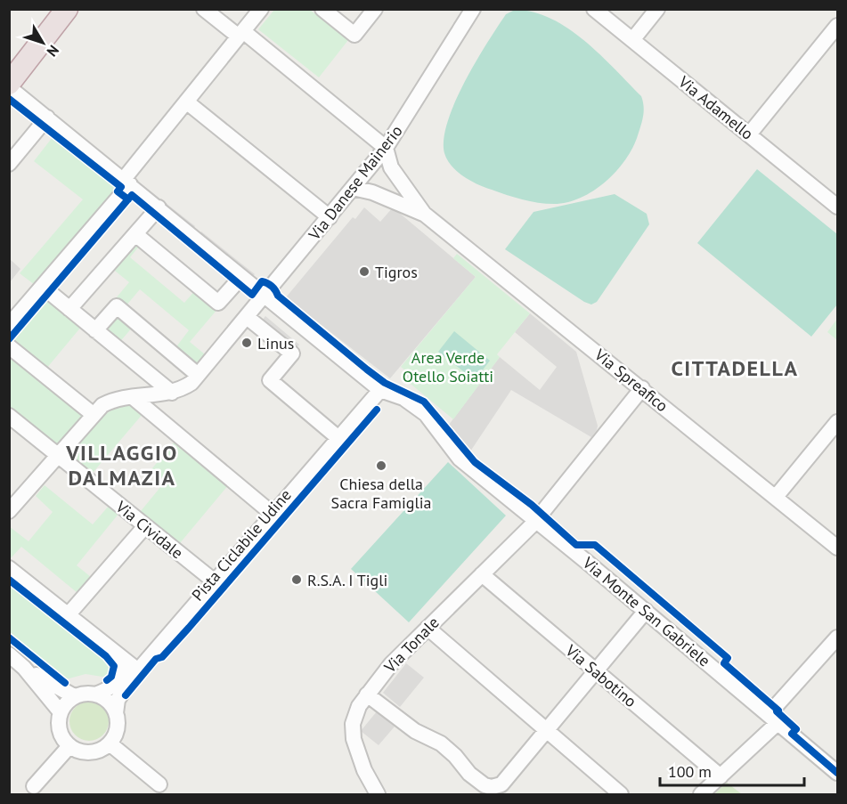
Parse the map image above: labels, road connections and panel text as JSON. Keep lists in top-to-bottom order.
{
  "streets": {
    "street": [
      "Via Adamello",
      "Via Danese Mainerio",
      "Via Spreafico",
      "Via Cividale",
      "Via Monte San Gabriele",
      "Via Tonale",
      "Via Sabotino"
    ],
    "cycle path": ["Pista Ciclabile Udine"]
  },
  "crossings": [
    ["Via Danese Mainerio", "Via Spreafico"],
    ["Via Danese Mainerio", "Via Monte San Gabriele"],
    ["Via Spreafico", "Via Tonale"],
    ["Via Monte San Gabriele", "Via Tonale"],
    ["Via Tonale", "Via Sabotino"]
  ],
  "districts": ["CITTADELLA", "VILLAGGIO DALMAZIA"],
  "parks": ["Area Verde Otello Soiatti"],
  "places": [
    "Tigros",
    "Linus",
    "Chiesa della Sacra Famiglia",
    "R.S.A. I Tigli"
  ],
  "scale_bar": "100 m",
  "north": "bottom right"
}
